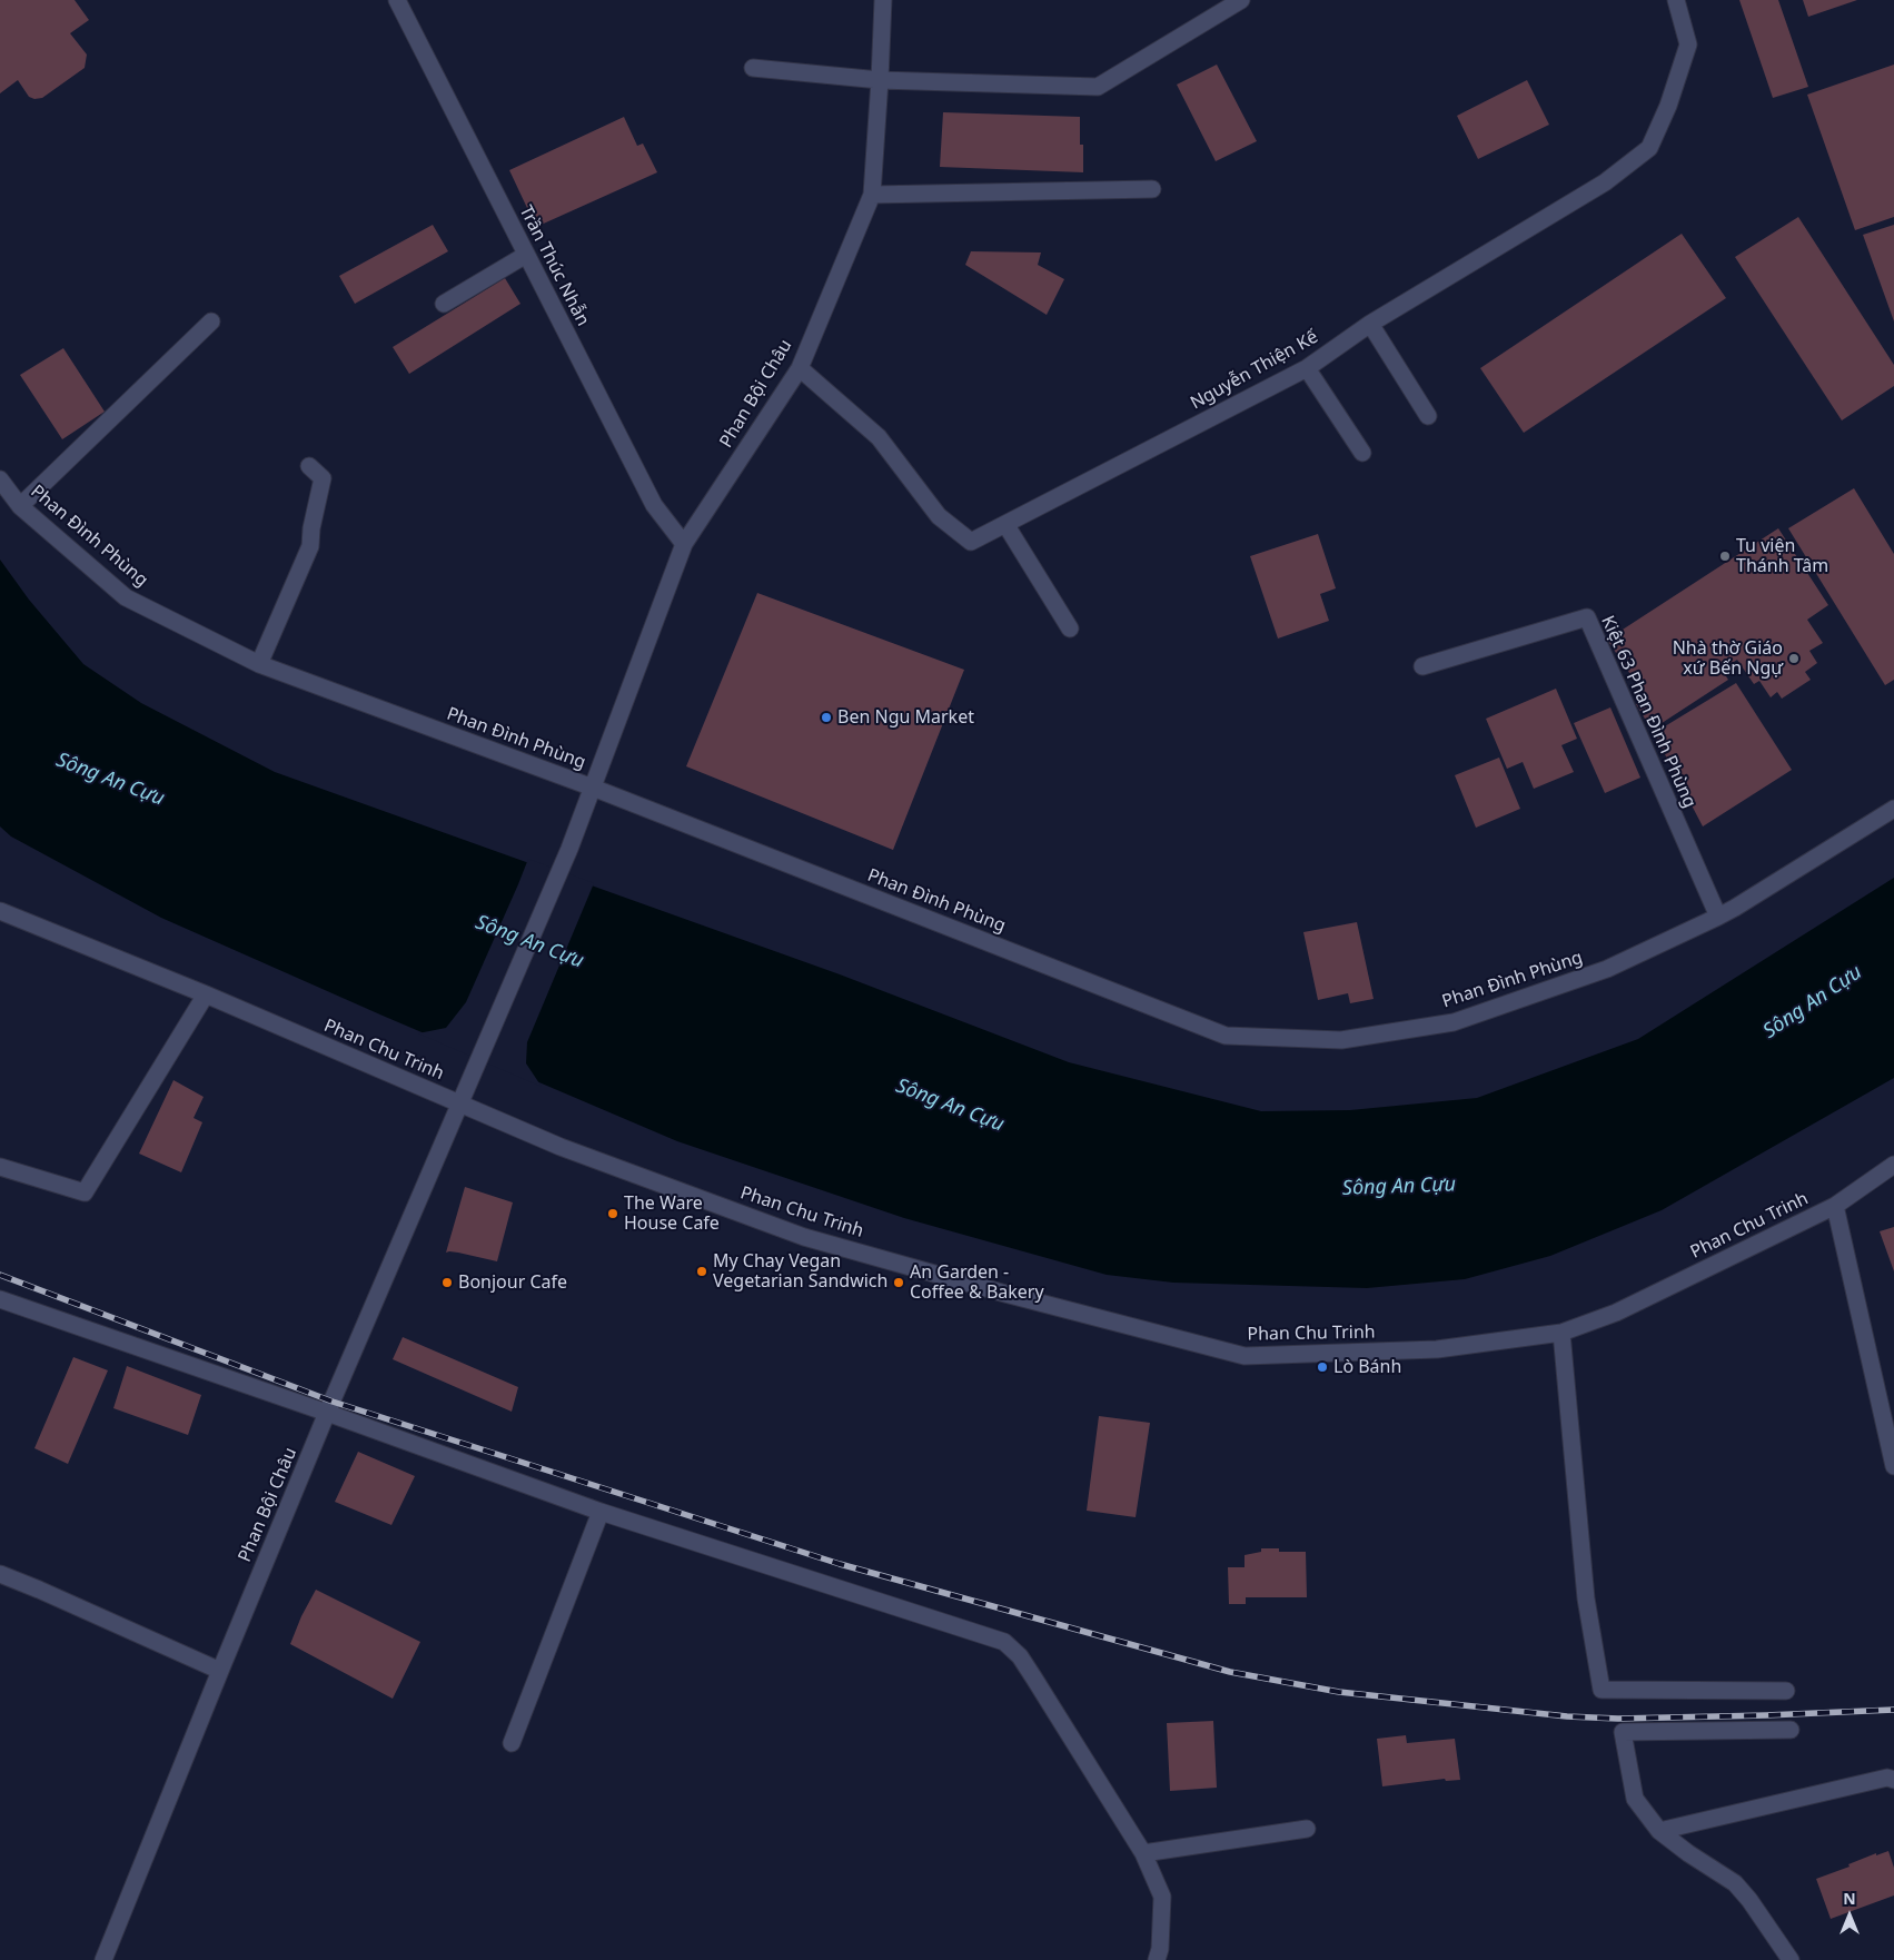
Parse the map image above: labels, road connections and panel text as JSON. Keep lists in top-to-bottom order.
{
  "streets": {
    "street": [
      "Trần Thúc Nhẫn",
      "Nguyễn Thiện Kế",
      "Phan Bội Châu",
      "Phan Đình Phùng",
      "Kiệt 63 Phan Đình Phùng",
      "Phan Chu Trinh"
    ]
  },
  "crossings": [
    ["Trần Thúc Nhẫn", "Phan Bội Châu"],
    ["Nguyễn Thiện Kế", "Phan Bội Châu"],
    ["Phan Bội Châu", "Phan Đình Phùng"],
    ["Phan Bội Châu", "Phan Chu Trinh"],
    ["Phan Đình Phùng", "Kiệt 63 Phan Đình Phùng"]
  ],
  "water": ["Sông An Cựu"],
  "places": [
    "Tu viện Thánh Tâm",
    "Nhà thờ Giáo xứ Bến Ngự",
    "Ben Ngu Market",
    "The Ware House Cafe",
    "My Chay Vegan Vegetarian Sandwich",
    "Bonjour Cafe",
    "An Garden - Coffee & Bakery",
    "Lò Bánh"
  ],
  "north": "top"
}
